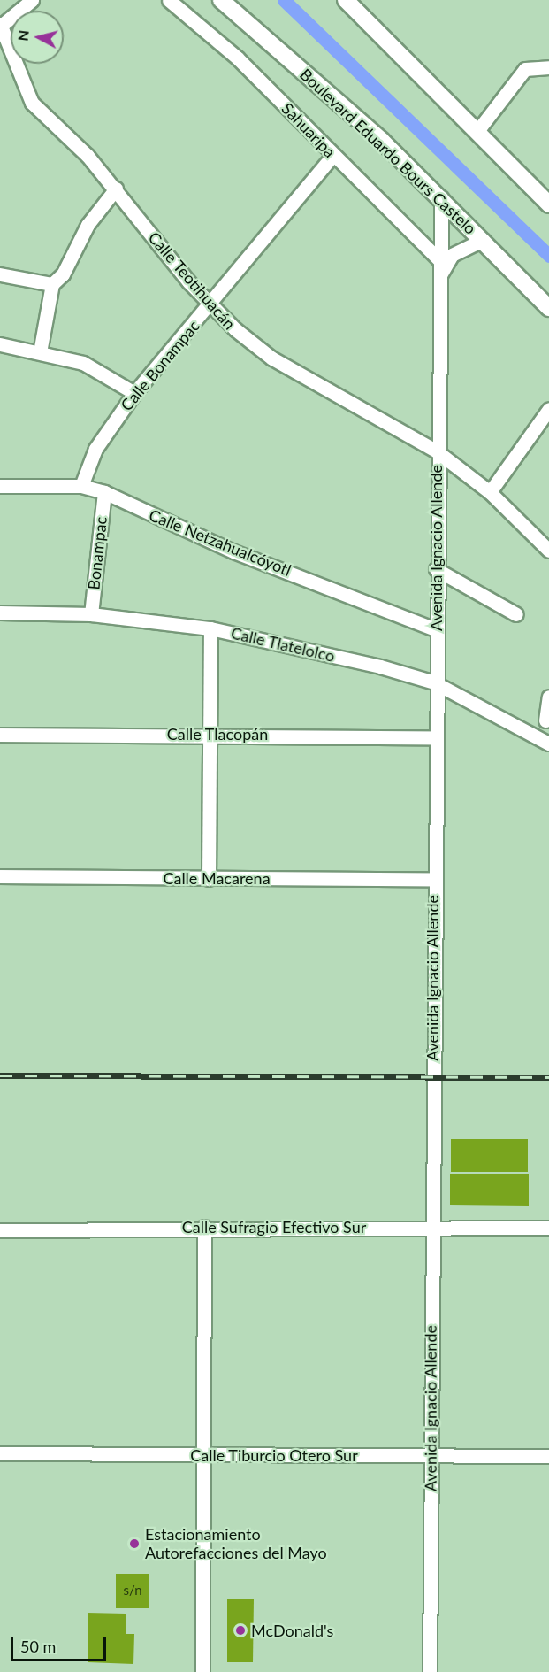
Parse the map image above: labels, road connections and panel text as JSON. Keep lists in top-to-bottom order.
{
  "streets": {
    "main road": ["Boulevard Eduardo Bours Castelo"],
    "street": [
      "Sahuaripa",
      "Calle Teotihuacán",
      "Calle Bonampac",
      "Calle Netzahualcóyotl",
      "Avenida Ignacio Allende",
      "Bonampac",
      "Calle Tlatelolco",
      "Calle Tlacopán",
      "Calle Macarena",
      "Calle Sufragio Efectivo Sur",
      "Calle Tiburcio Otero Sur"
    ]
  },
  "crossings": [
    ["Sahuaripa", "Calle Bonampac"],
    ["Sahuaripa", "Avenida Ignacio Allende"],
    ["Boulevard Eduardo Bours Castelo", "Avenida Ignacio Allende"],
    ["Calle Teotihuacán", "Calle Bonampac"],
    ["Calle Teotihuacán", "Avenida Ignacio Allende"],
    ["Calle Bonampac", "Calle Netzahualcóyotl"],
    ["Calle Netzahualcóyotl", "Avenida Ignacio Allende"],
    ["Calle Netzahualcóyotl", "Bonampac"],
    ["Avenida Ignacio Allende", "Calle Tlatelolco"],
    ["Avenida Ignacio Allende", "Calle Tlacopán"],
    ["Avenida Ignacio Allende", "Calle Macarena"],
    ["Avenida Ignacio Allende", "Calle Sufragio Efectivo Sur"],
    ["Avenida Ignacio Allende", "Calle Tiburcio Otero Sur"],
    ["Bonampac", "Calle Tlatelolco"]
  ],
  "places": ["Estacionamiento Autorefacciones del Mayo", "McDonald's"],
  "house_numbers": ["s/n"],
  "scale_bar": "50 m",
  "north": "left"
}
